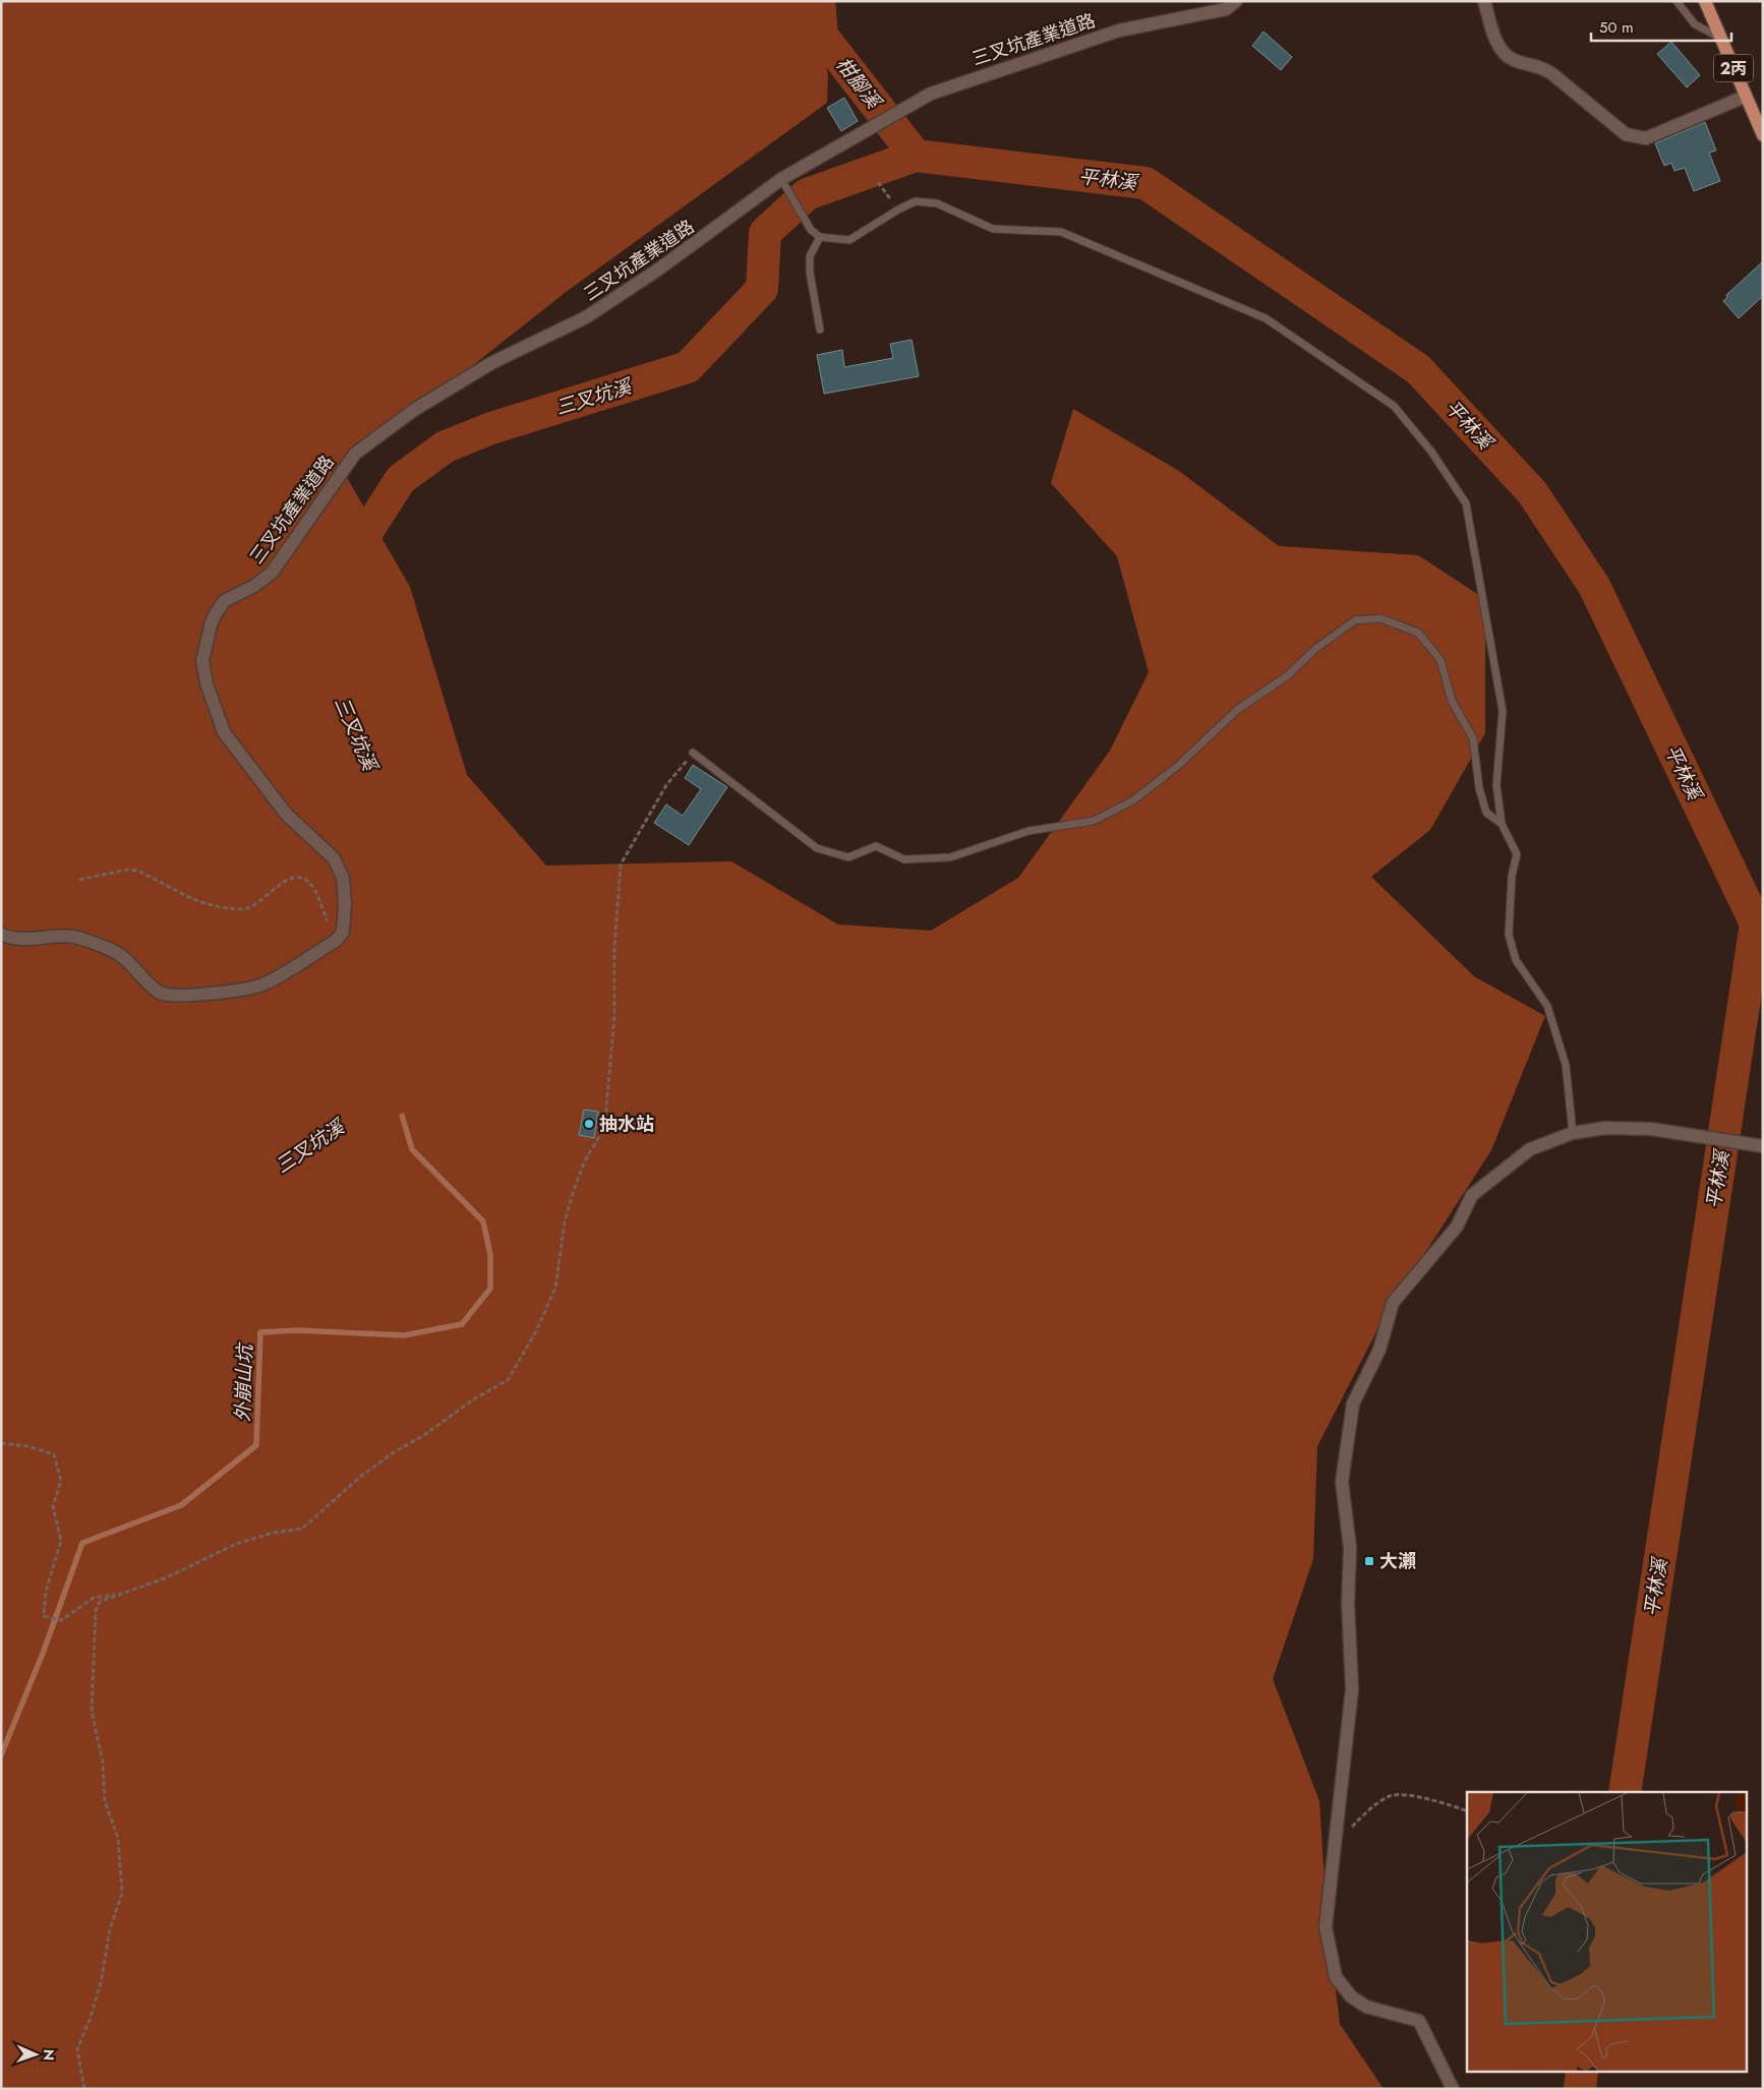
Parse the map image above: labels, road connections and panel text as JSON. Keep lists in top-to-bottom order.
{
  "streets": {
    "main road": ["2丙"],
    "street": ["三叉坑產業道路"]
  },
  "water": [
    "柑腳溪",
    "平林溪",
    "三叉坑溪",
    "外崩山坑"
  ],
  "places": {
    "other": ["抽水站"],
    "transit": ["大瀨"]
  },
  "scale_bar": "50 m",
  "north": "right"
}
